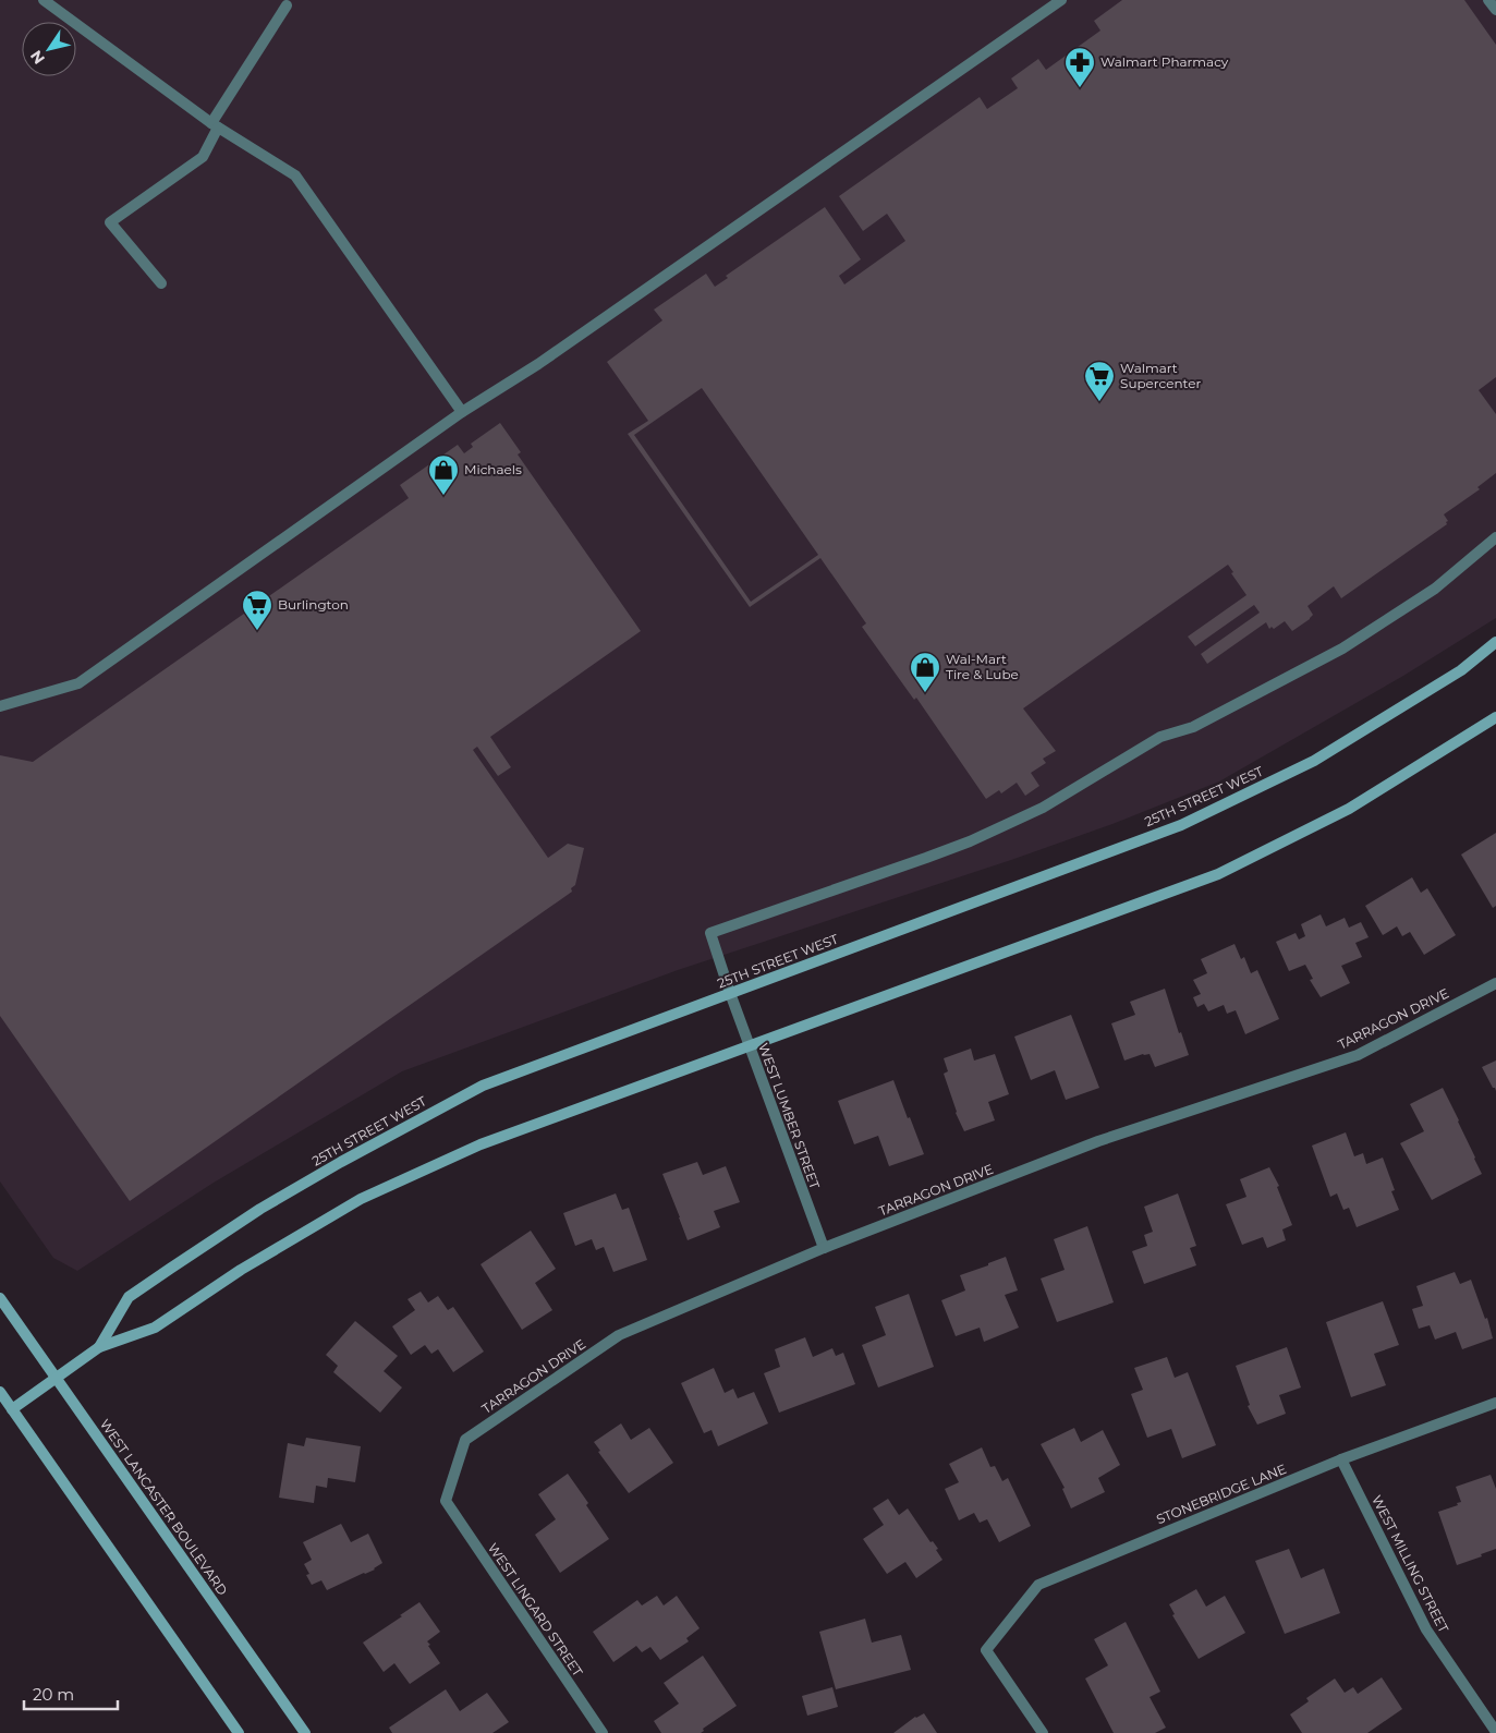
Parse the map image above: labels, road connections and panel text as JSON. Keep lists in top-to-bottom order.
{
  "streets": {
    "street": [
      "25TH STREET WEST",
      "TARRAGON DRIVE",
      "WEST LUMBER STREET",
      "STONEBRIDGE LANE",
      "WEST LANCASTER BOULEVARD",
      "WEST MILLING STREET",
      "WEST LINGARD STREET"
    ]
  },
  "crossings": [
    ["25TH STREET WEST", "WEST LUMBER STREET"],
    ["25TH STREET WEST", "WEST LANCASTER BOULEVARD"],
    ["TARRAGON DRIVE", "WEST LUMBER STREET"],
    ["TARRAGON DRIVE", "WEST LINGARD STREET"],
    ["STONEBRIDGE LANE", "WEST MILLING STREET"]
  ],
  "places": {
    "pharmacy": ["Walmart Pharmacy"],
    "supermarket": ["Walmart Supercenter", "Burlington"],
    "shop": ["Michaels", "Wal-Mart Tire & Lube"]
  },
  "scale_bar": "20 m",
  "north": "bottom left"
}
